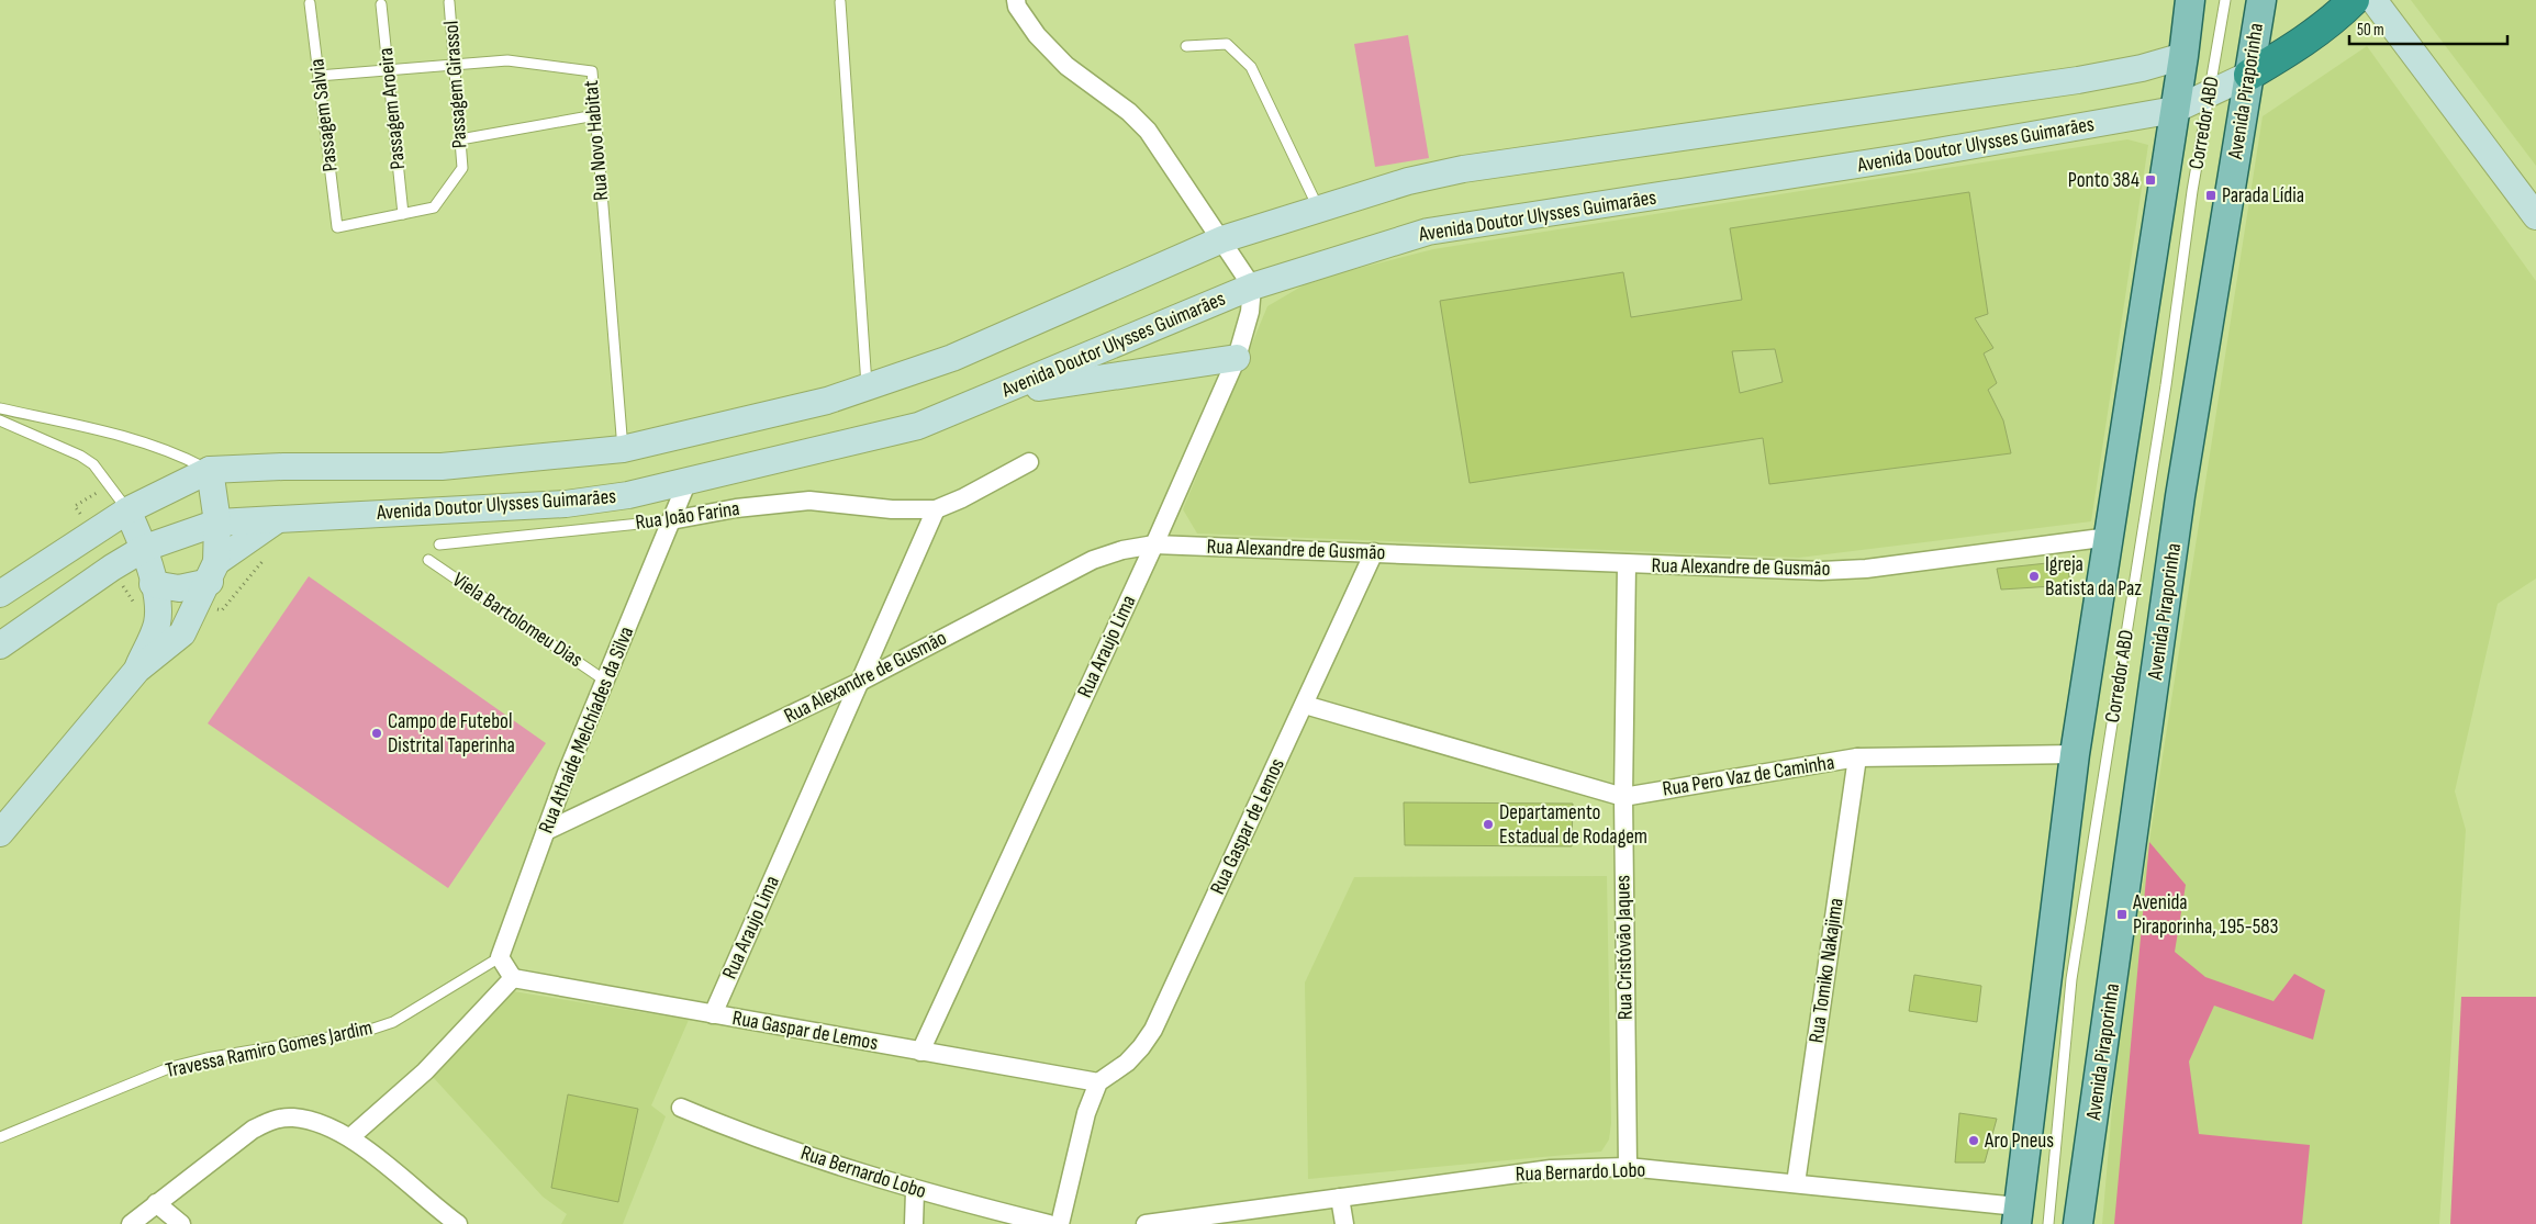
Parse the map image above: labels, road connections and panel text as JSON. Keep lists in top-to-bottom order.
{
  "streets": {
    "main road": ["Avenida Piraporinha", "Avenida Doutor Ulysses Guimarães"],
    "street": [
      "Rua João Farina",
      "Rua Alexandre de Gusmão",
      "Rua Araujo Lima",
      "Rua Athaíde Melchíades da Silva",
      "Rua Pero Vaz de Caminha",
      "Rua Gaspar de Lemos",
      "Rua Cristóvão Jaques",
      "Rua Tomiko Nakajima",
      "Rua Bernardo Lobo"
    ],
    "lane": [
      "Passagem Girassol",
      "Passagem Aroeira",
      "Passagem Salvia",
      "Corredor ABD",
      "Rua Novo Habitat",
      "Viela Bartolomeu Dias",
      "Travessa Ramiro Gomes Jardim"
    ]
  },
  "crossings": [
    ["Passagem Girassol", "Passagem Aroeira"],
    ["Passagem Girassol", "Passagem Salvia"],
    ["Passagem Girassol", "Rua Novo Habitat"],
    ["Avenida Piraporinha", "Avenida Doutor Ulysses Guimarães"],
    ["Passagem Aroeira", "Passagem Salvia"],
    ["Passagem Aroeira", "Rua Novo Habitat"],
    ["Passagem Salvia", "Rua Novo Habitat"],
    ["Corredor ABD", "Avenida Doutor Ulysses Guimarães"],
    ["Rua Novo Habitat", "Avenida Doutor Ulysses Guimarães"],
    ["Avenida Doutor Ulysses Guimarães", "Rua Araujo Lima"],
    ["Avenida Doutor Ulysses Guimarães", "Rua Athaíde Melchíades da Silva"],
    ["Rua João Farina", "Rua Araujo Lima"],
    ["Rua João Farina", "Rua Athaíde Melchíades da Silva"],
    ["Rua Alexandre de Gusmão", "Rua Araujo Lima"],
    ["Rua Alexandre de Gusmão", "Rua Athaíde Melchíades da Silva"],
    ["Rua Alexandre de Gusmão", "Rua Gaspar de Lemos"],
    ["Rua Alexandre de Gusmão", "Rua Cristóvão Jaques"],
    ["Viela Bartolomeu Dias", "Rua Athaíde Melchíades da Silva"],
    ["Rua Araujo Lima", "Rua Gaspar de Lemos"],
    ["Rua Athaíde Melchíades da Silva", "Travessa Ramiro Gomes Jardim"],
    ["Rua Pero Vaz de Caminha", "Rua Gaspar de Lemos"],
    ["Rua Pero Vaz de Caminha", "Rua Cristóvão Jaques"],
    ["Rua Pero Vaz de Caminha", "Rua Tomiko Nakajima"],
    ["Rua Cristóvão Jaques", "Rua Bernardo Lobo"],
    ["Rua Tomiko Nakajima", "Rua Bernardo Lobo"]
  ],
  "places": {
    "transit": ["Ponto 384", "Parada Lídia", "Avenida Piraporinha, 195-583"],
    "other": [
      "Igreja Batista da Paz",
      "Campo de Futebol Distrital Taperinha",
      "Departamento Estadual de Rodagem",
      "Aro Pneus"
    ]
  },
  "scale_bar": "50 m"
}
